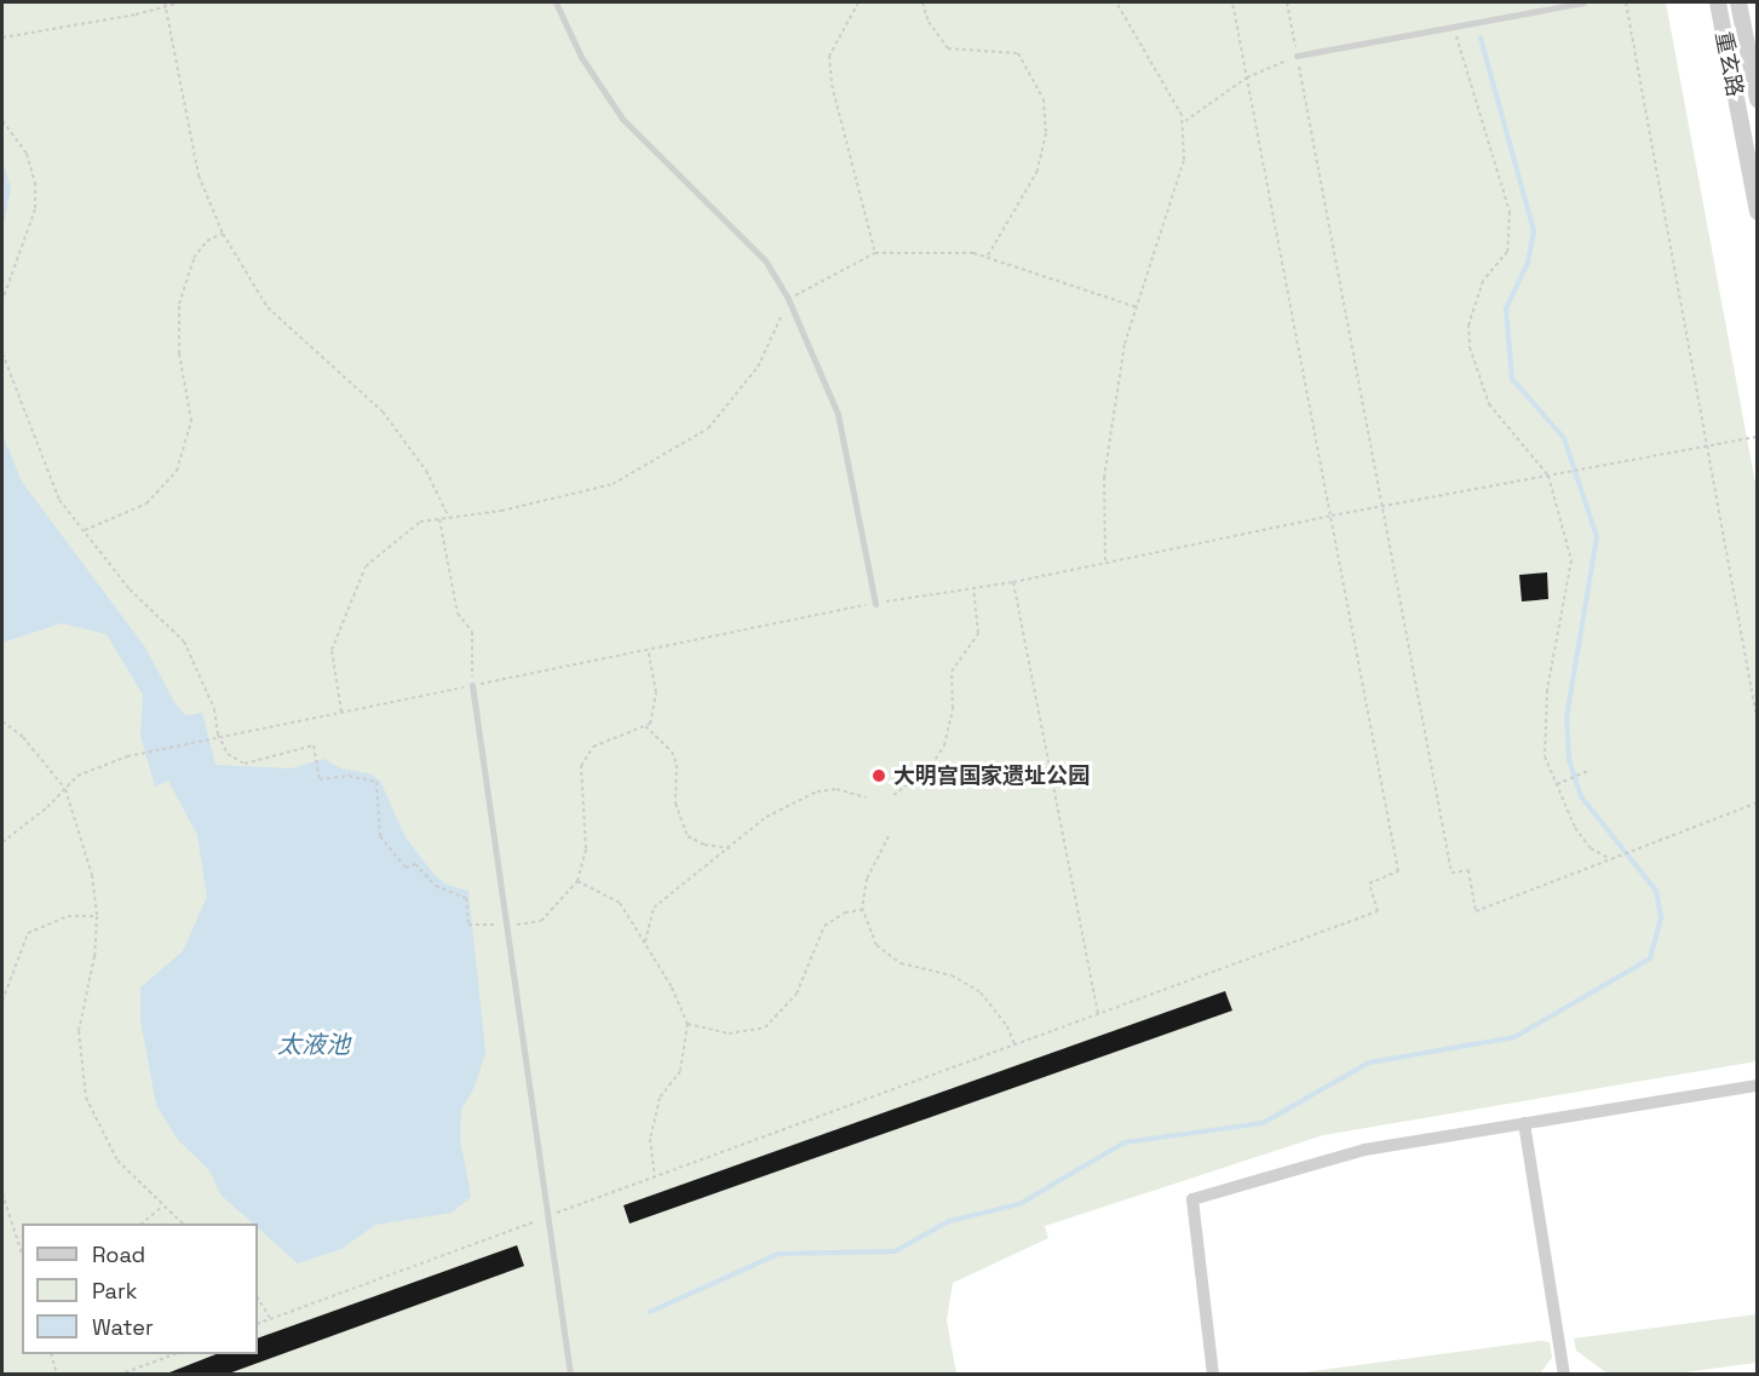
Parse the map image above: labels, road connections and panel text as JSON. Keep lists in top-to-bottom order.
{
  "streets": {
    "street": ["重玄路"]
  },
  "water": ["太液池"],
  "places": ["大明宫国家遗址公园"],
  "legend": ["Road", "Park", "Water"]
}
